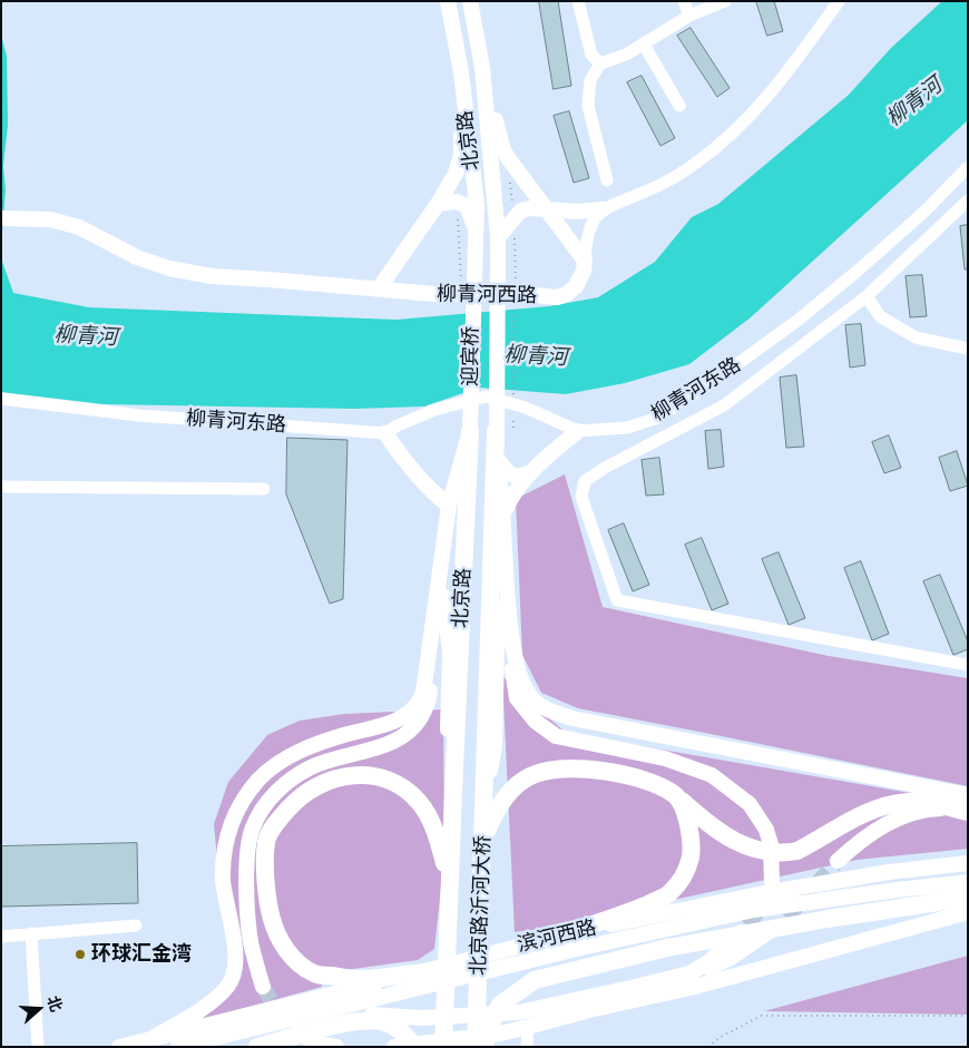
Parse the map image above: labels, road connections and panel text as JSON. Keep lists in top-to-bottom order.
{
  "streets": {
    "highway": ["北京路", "北京路沂河大桥"],
    "main road": ["柳青河西路", "迎宾桥", "滨河西路"],
    "street": ["柳青河东路"]
  },
  "crossings": [
    ["北京路", "迎宾桥"],
    ["北京路", "北京路沂河大桥"]
  ],
  "water": ["柳青河"],
  "places": ["环球汇金湾"],
  "north": "right"
}
